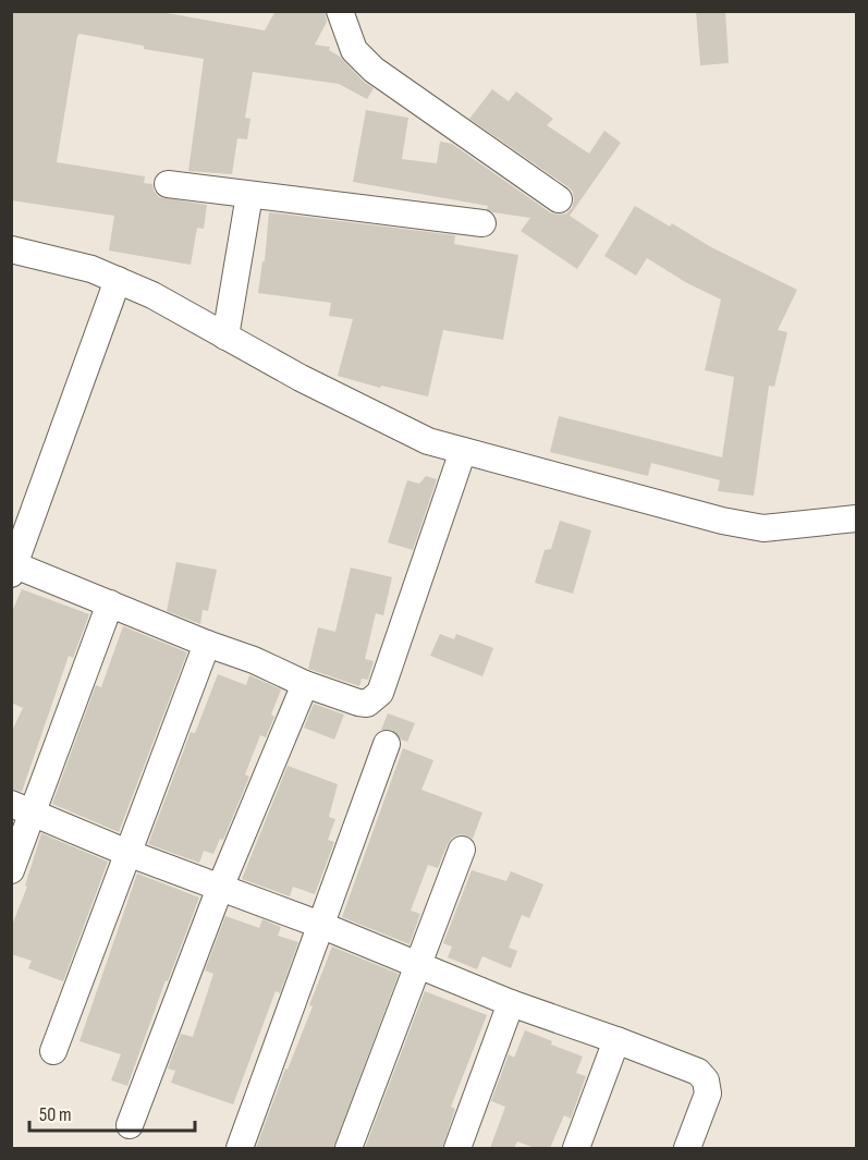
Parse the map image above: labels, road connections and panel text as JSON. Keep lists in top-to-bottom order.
{
  "scale_bar": "50 m"
}
